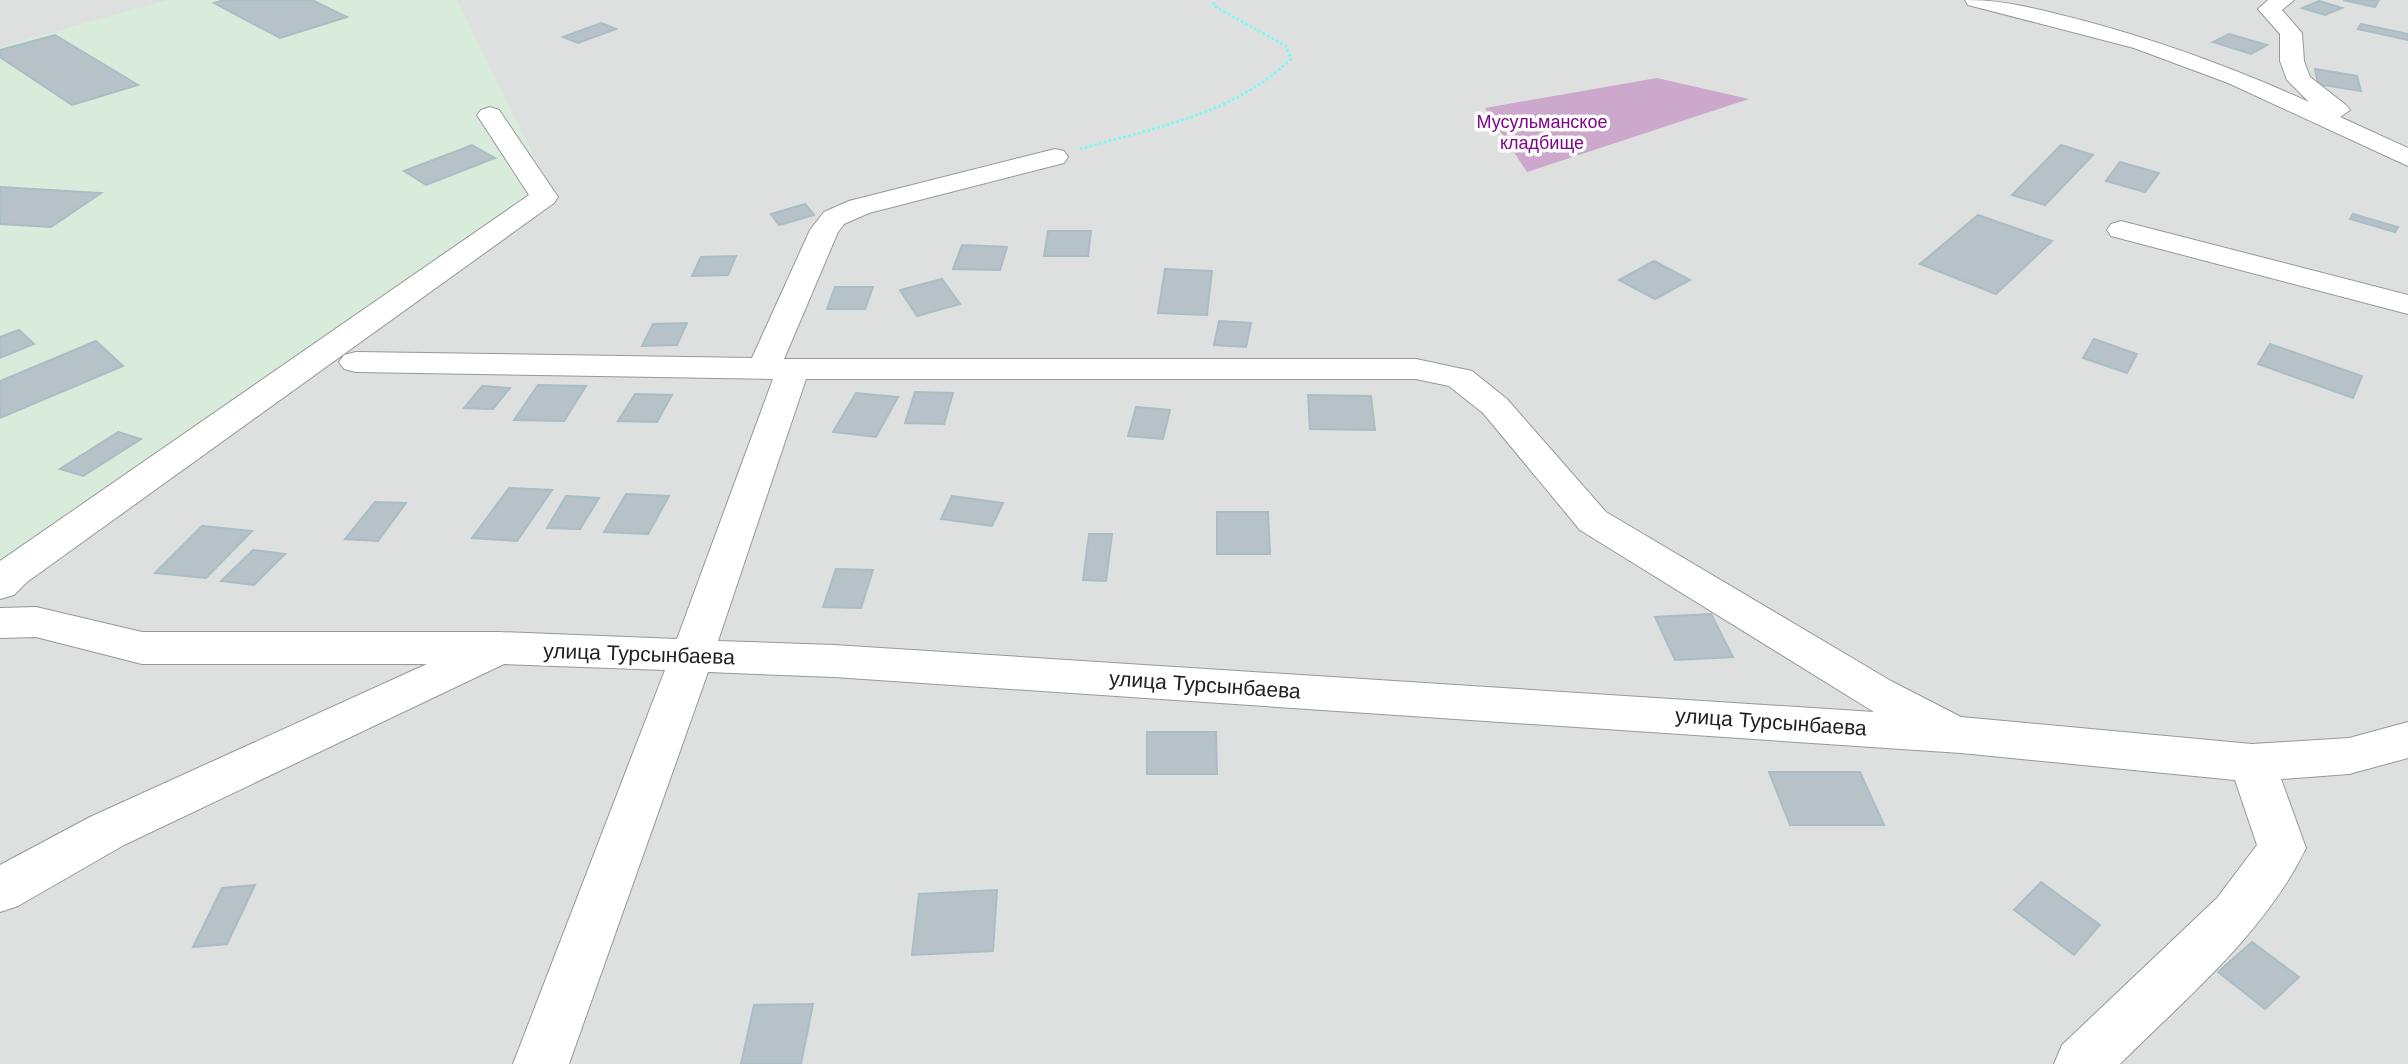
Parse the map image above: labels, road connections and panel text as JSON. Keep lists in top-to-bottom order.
{
  "streets": {
    "street": ["улица Турсынбаева"]
  },
  "parks": ["Мусульманское кладбище"]
}
